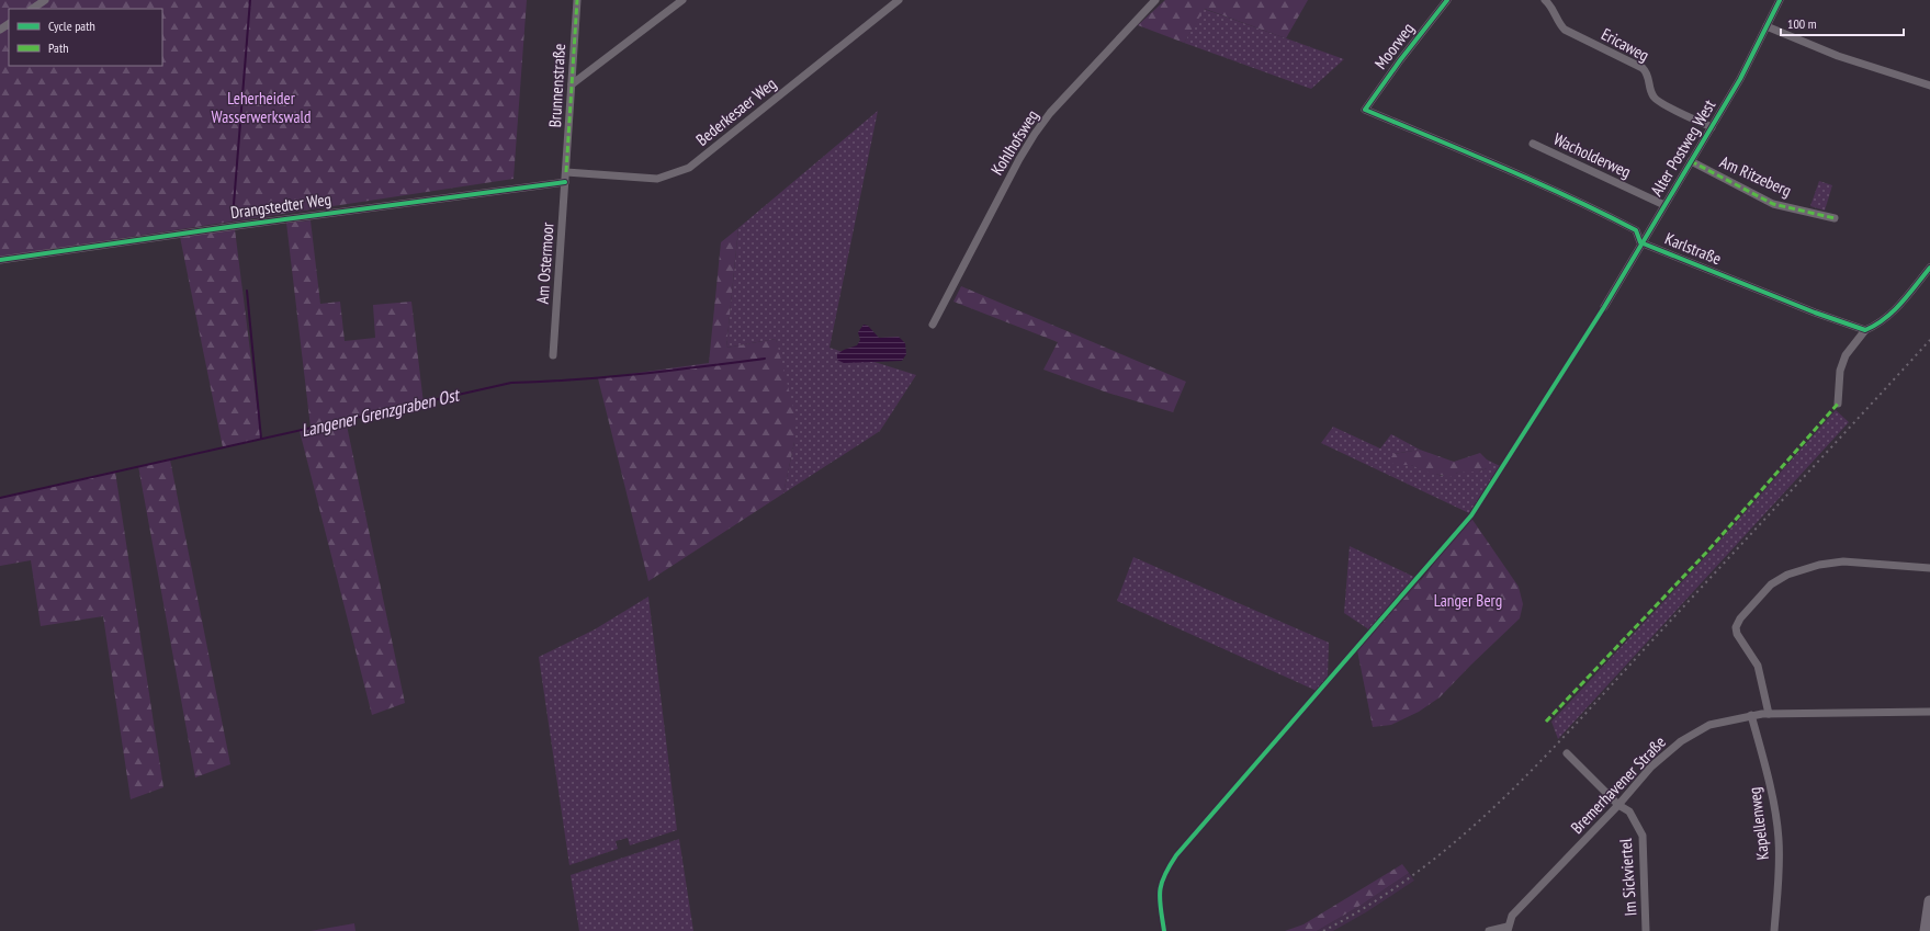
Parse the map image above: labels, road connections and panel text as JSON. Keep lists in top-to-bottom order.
{
  "streets": {
    "street": [
      "Ericaweg",
      "Moorweg",
      "Brunnenstraße",
      "Bederkesaer Weg",
      "Kohlhofsweg",
      "Alter Postweg West",
      "Wacholderweg",
      "Am Ritzeberg",
      "Drangstedter Weg",
      "Karlstraße",
      "Am Ostermoor",
      "Bremerhavener Straße",
      "Kapellenweg",
      "Im Sickviertel"
    ]
  },
  "crossings": [
    ["Ericaweg", "Alter Postweg West"],
    ["Moorweg", "Karlstraße"],
    ["Brunnenstraße", "Bederkesaer Weg"],
    ["Brunnenstraße", "Am Ostermoor"],
    ["Bederkesaer Weg", "Am Ostermoor"],
    ["Alter Postweg West", "Wacholderweg"],
    ["Alter Postweg West", "Am Ritzeberg"],
    ["Alter Postweg West", "Karlstraße"],
    ["Drangstedter Weg", "Am Ostermoor"],
    ["Bremerhavener Straße", "Kapellenweg"],
    ["Bremerhavener Straße", "Im Sickviertel"]
  ],
  "water": ["Langener Grenzgraben Ost"],
  "parks": ["Leherheider Wasserwerkswald", "Langer Berg"],
  "legend": ["Cycle path", "Path"],
  "scale_bar": "100 m"
}
